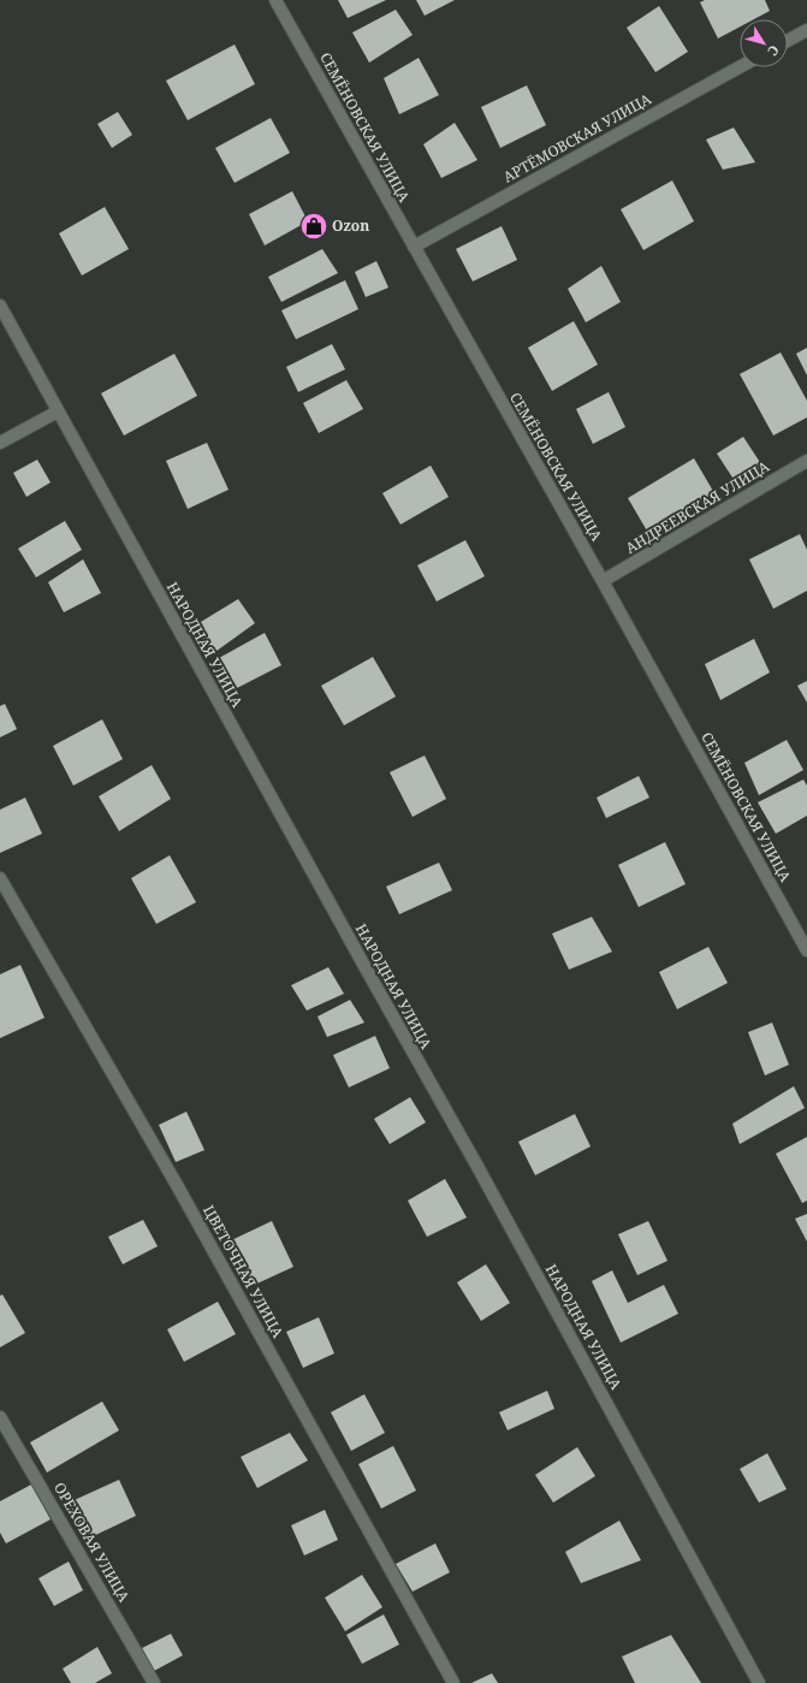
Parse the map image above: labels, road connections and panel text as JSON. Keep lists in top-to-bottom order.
{
  "streets": {
    "street": [
      "СЕМЁНОВСКАЯ УЛИЦА",
      "АРТЁМОВСКАЯ УЛИЦА",
      "АНДРЕЕВСКАЯ УЛИЦА",
      "НАРОДНАЯ УЛИЦА",
      "ЦВЕТОЧНАЯ УЛИЦА",
      "ОРЕХОВАЯ УЛИЦА"
    ]
  },
  "crossings": [
    ["СЕМЁНОВСКАЯ УЛИЦА", "АРТЁМОВСКАЯ УЛИЦА"],
    ["СЕМЁНОВСКАЯ УЛИЦА", "АНДРЕЕВСКАЯ УЛИЦА"]
  ],
  "places": {
    "shop": ["Ozon"]
  },
  "north": "bottom right"
}
